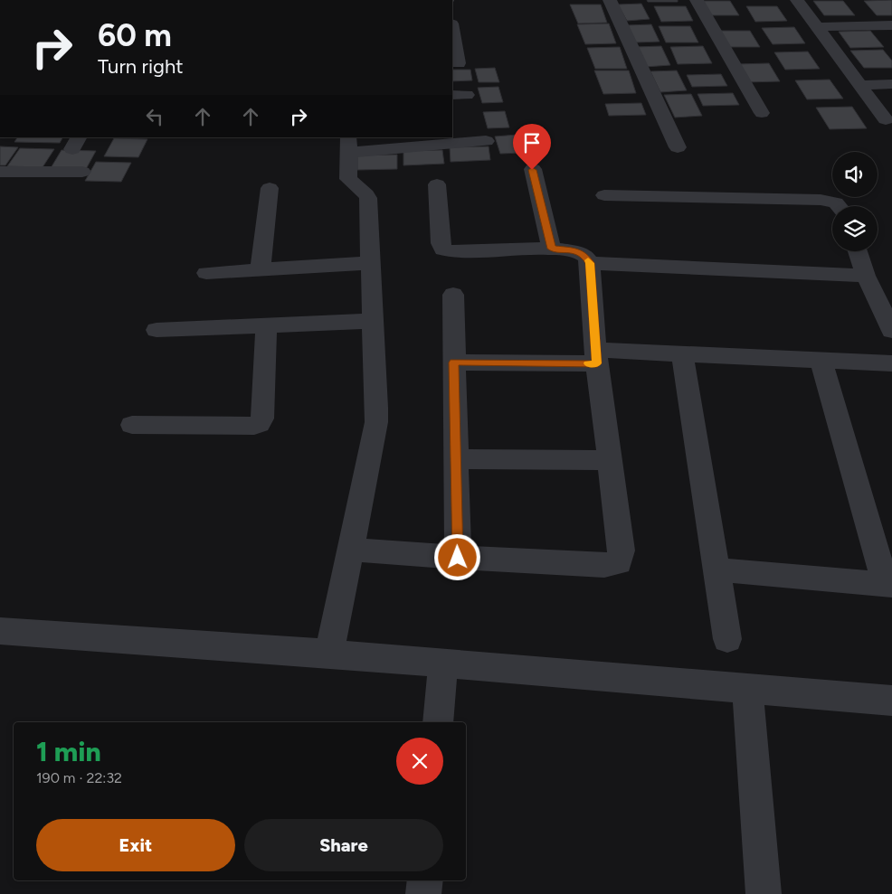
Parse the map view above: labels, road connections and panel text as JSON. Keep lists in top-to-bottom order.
{
  "page": {
    "turn": ["60 m", "Turn right"],
    "heading": ["1 min", "190 m · 22:32"],
    "buttons": ["Exit", "Share"]
  }
}
